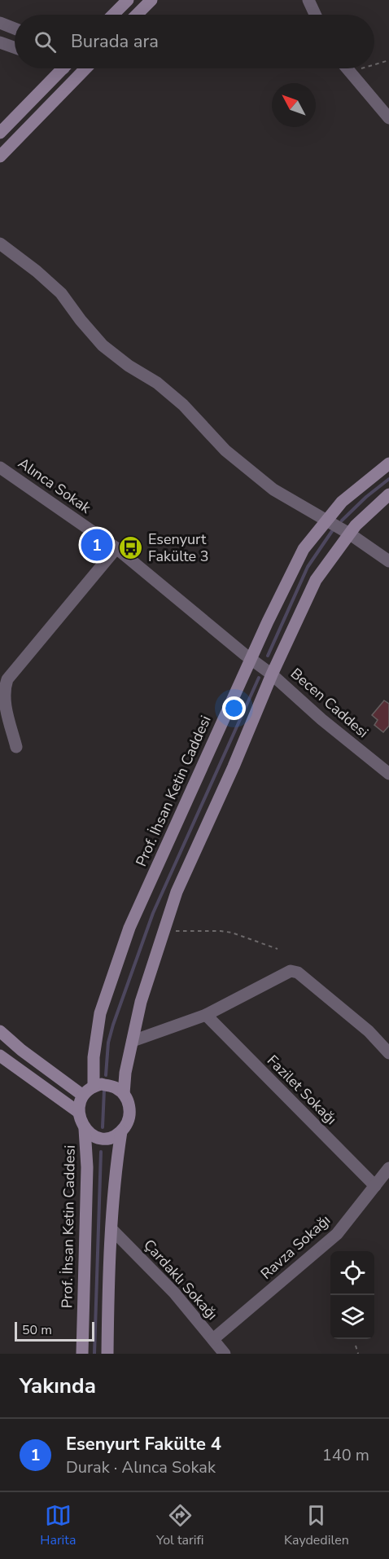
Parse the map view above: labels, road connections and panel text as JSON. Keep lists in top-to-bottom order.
{
  "streets": {
    "street": [
      "Alınca Sokak",
      "Becen Caddesi",
      "Prof. İhsan Ketin Caddesi",
      "Fazilet Sokağı",
      "Ravza Sokağı",
      "Çardaklı Sokağı"
    ]
  },
  "crossings": [
    ["Alınca Sokak", "Becen Caddesi"],
    ["Alınca Sokak", "Prof. İhsan Ketin Caddesi"],
    ["Becen Caddesi", "Prof. İhsan Ketin Caddesi"],
    ["Fazilet Sokağı", "Ravza Sokağı"],
    ["Ravza Sokağı", "Çardaklı Sokağı"]
  ],
  "places": {
    "bus stop": ["Esenyurt Fakülte 3"]
  },
  "scale_bar": "50 m",
  "north": "top left",
  "page": {
    "search": "Burada ara",
    "pins": "1",
    "scale": "50 m",
    "heading": "Yakında",
    "list": [
      {
        "mark": "1",
        "name": "Esenyurt Fakülte 4",
        "note": "Durak · Alınca Sokak",
        "value": "140 m"
      }
    ],
    "nav": ["Harita", "Yol tarifi", "Kaydedilen"]
  }
}
